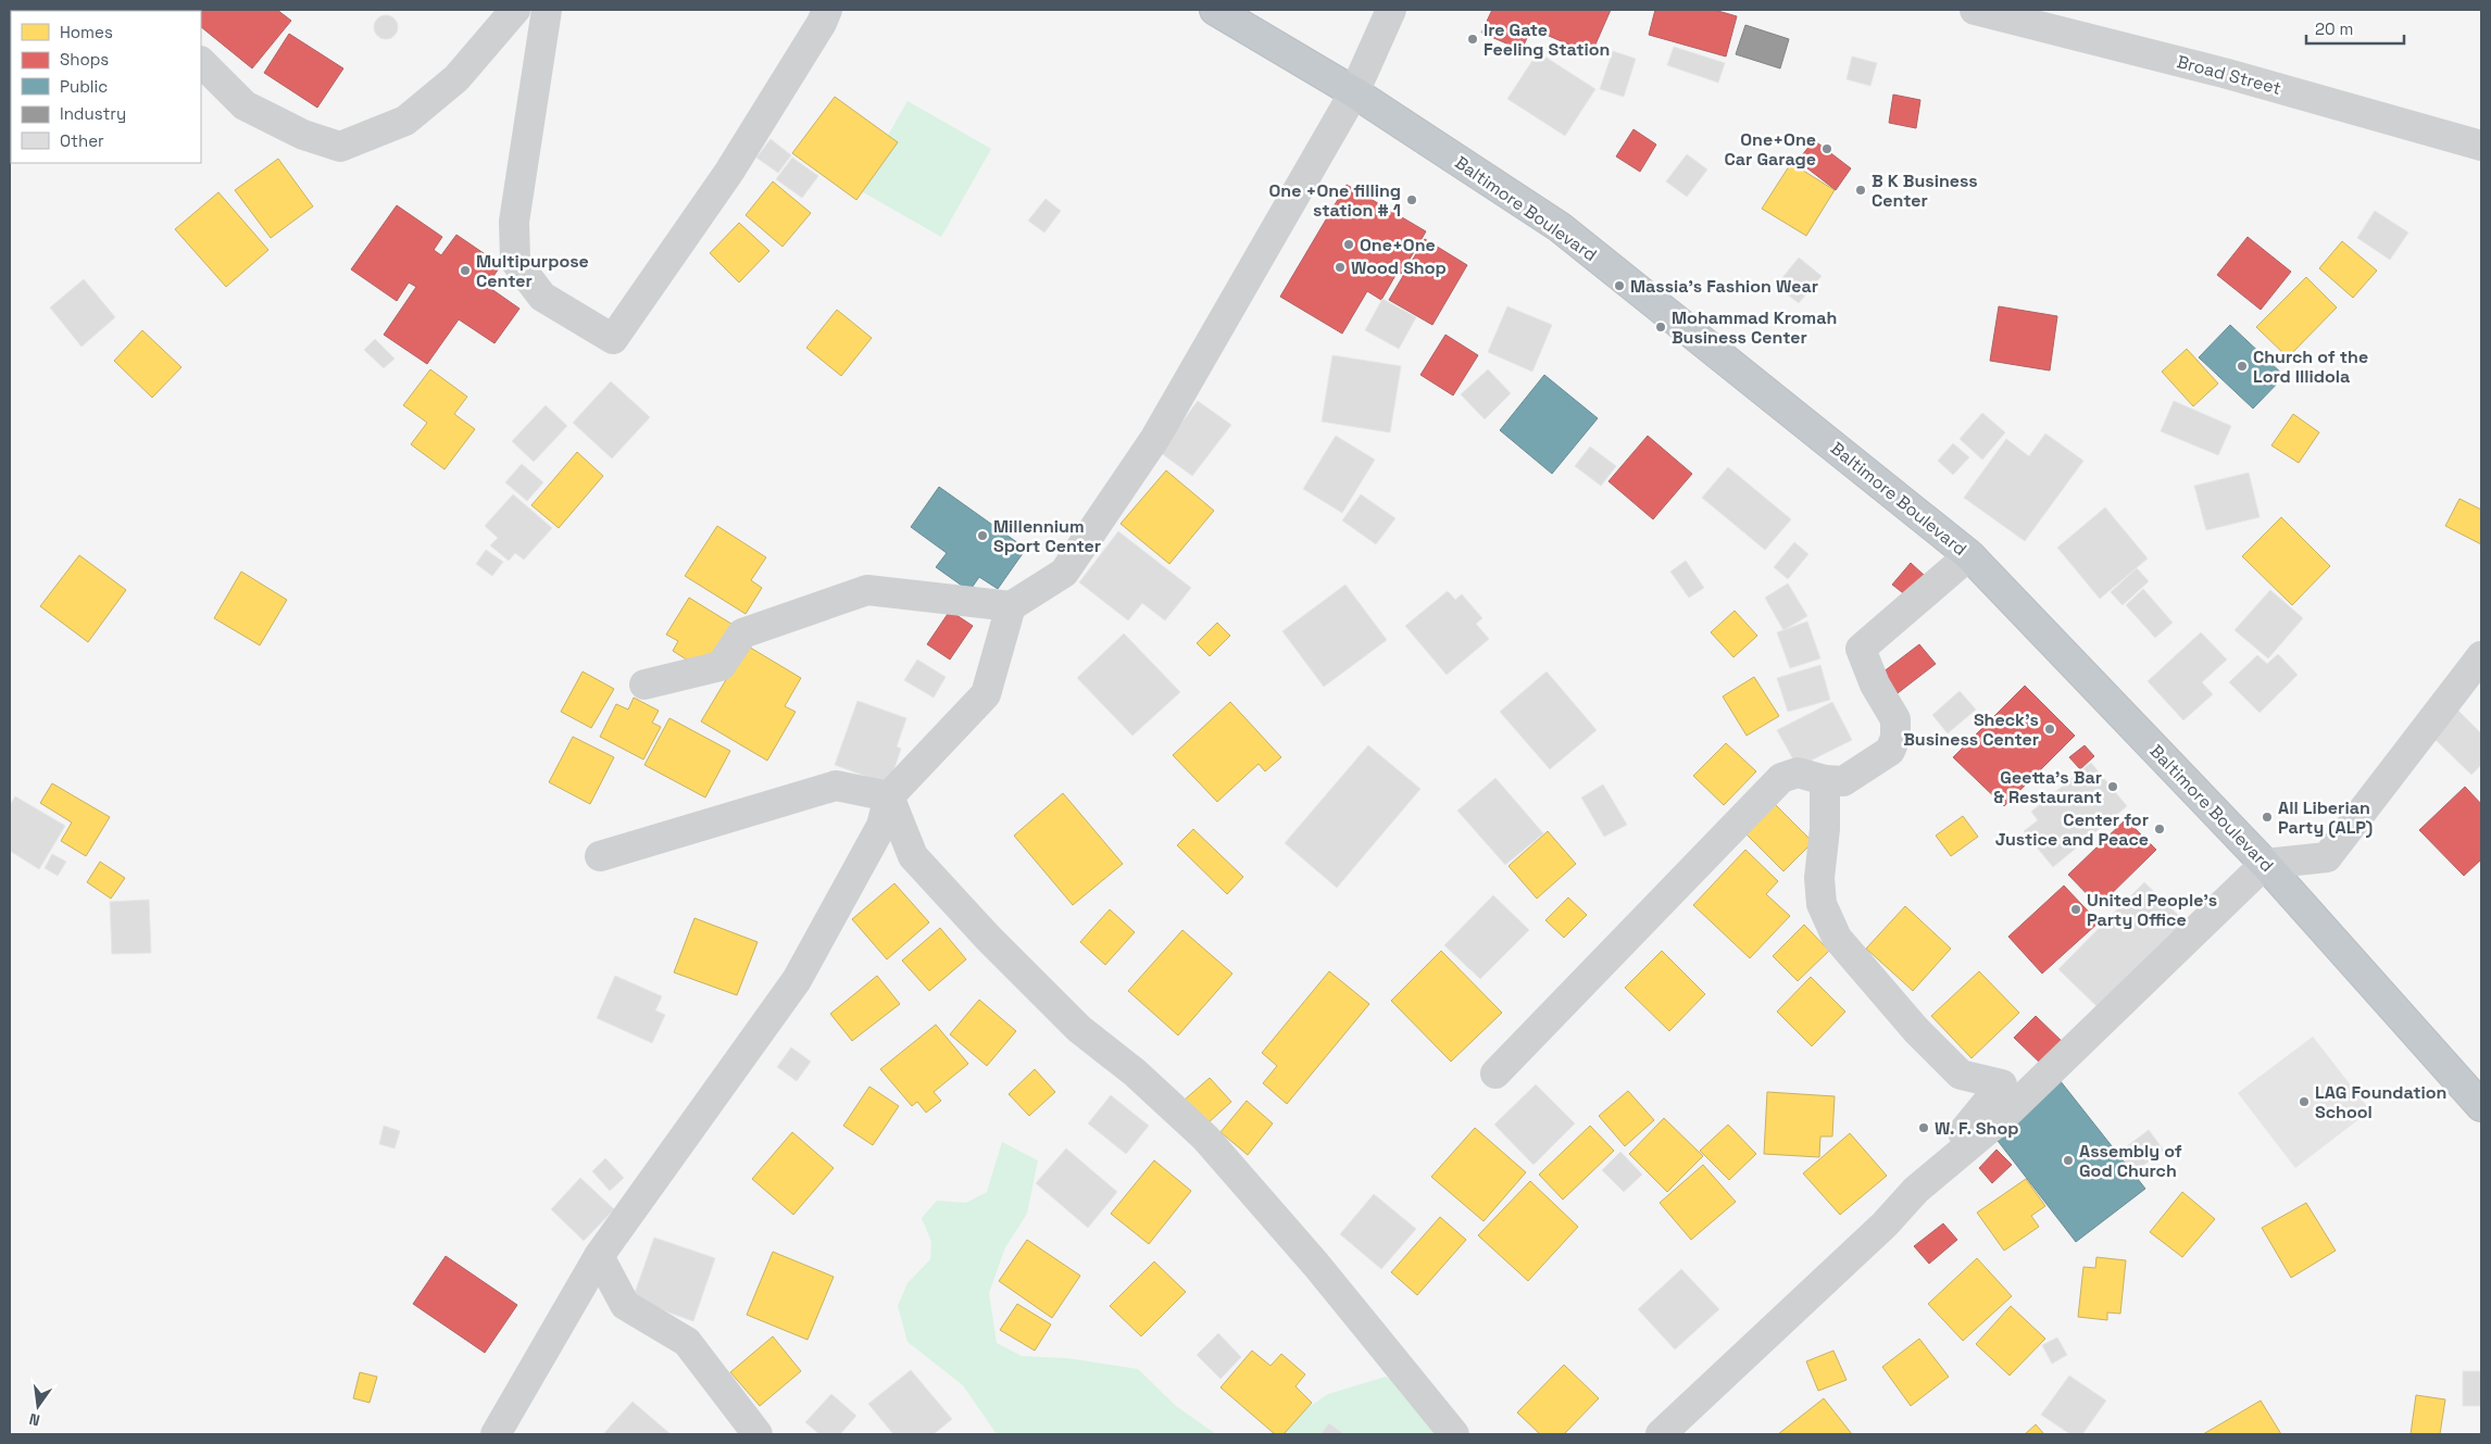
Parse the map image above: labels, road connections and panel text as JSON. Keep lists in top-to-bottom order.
{
  "streets": {
    "highway": ["Baltimore Boulevard"],
    "street": ["Broad Street"]
  },
  "places": [
    "Ire Gate Feeling Station",
    "One+One Car Garage",
    "B K Business Center",
    "One +One filling station # 1",
    "One+One",
    "Wood Shop",
    "Multipurpose Center",
    "Massia's Fashion Wear",
    "Mohammad Kromah Business Center",
    "Church of the Lord Illidola",
    "Millennium Sport Center",
    "Sheck's Business Center",
    "Geetta's Bar & Restaurant",
    "All Liberian Party (ALP)",
    "Center for Justice and Peace",
    "United People's Party Office",
    "LAG Foundation School",
    "W. F. Shop",
    "Assembly of God Church"
  ],
  "legend": [
    "Homes",
    "Shops",
    "Public",
    "Industry",
    "Other"
  ],
  "scale_bar": "20 m",
  "north": "bottom"
}
